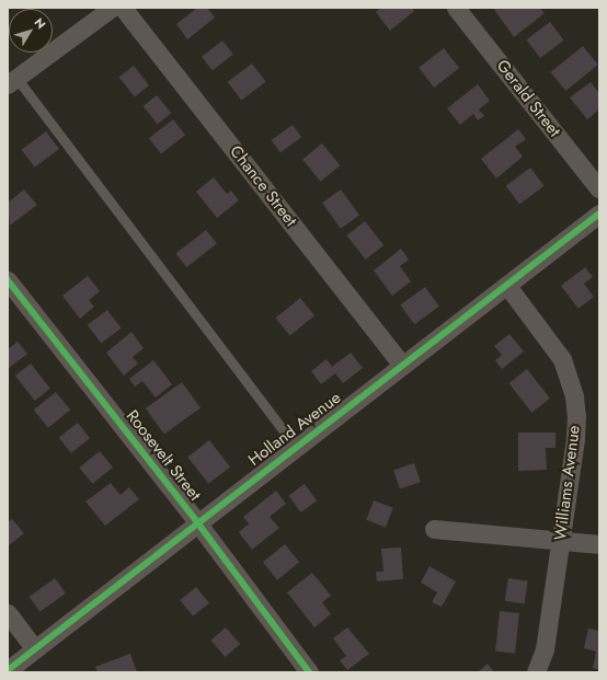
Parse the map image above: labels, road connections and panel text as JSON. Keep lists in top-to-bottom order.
{
  "streets": {
    "street": [
      "Gerald Street",
      "Chance Street",
      "Holland Avenue",
      "Roosevelt Street",
      "Williams Avenue"
    ]
  },
  "crossings": [
    ["Chance Street", "Holland Avenue"],
    ["Holland Avenue", "Roosevelt Street"],
    ["Holland Avenue", "Williams Avenue"]
  ],
  "north": "top right"
}
